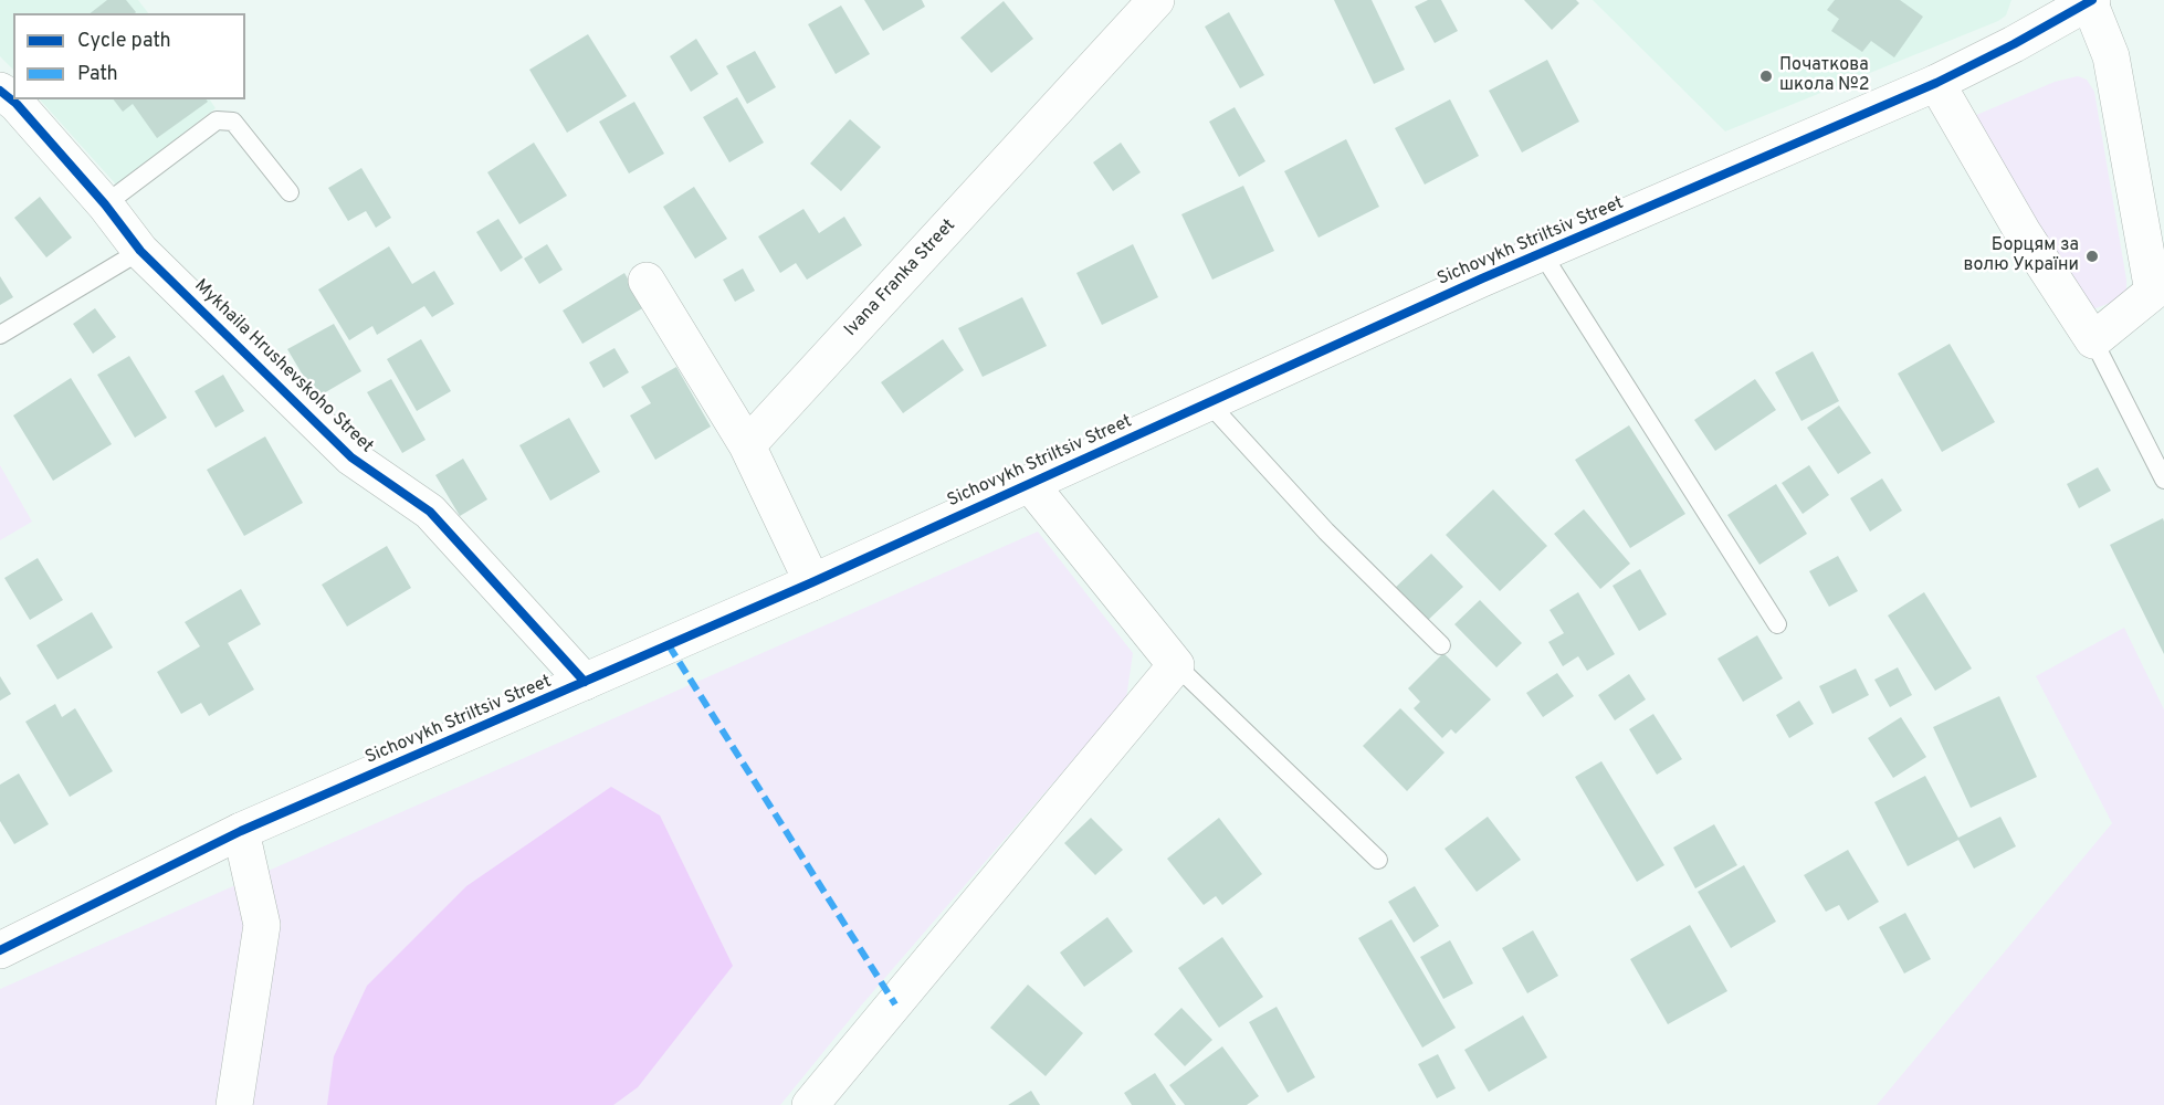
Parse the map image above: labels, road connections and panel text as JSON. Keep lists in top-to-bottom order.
{
  "streets": {
    "street": ["Sichovykh Striltsiv Street", "Ivana Franka Street", "Mykhaila Hrushevskoho Street"]
  },
  "crossings": [
    ["Sichovykh Striltsiv Street", "Mykhaila Hrushevskoho Street"]
  ],
  "places": ["Початкова школа №2", "Борцям за волю України"],
  "legend": ["Cycle path", "Path"]
}
